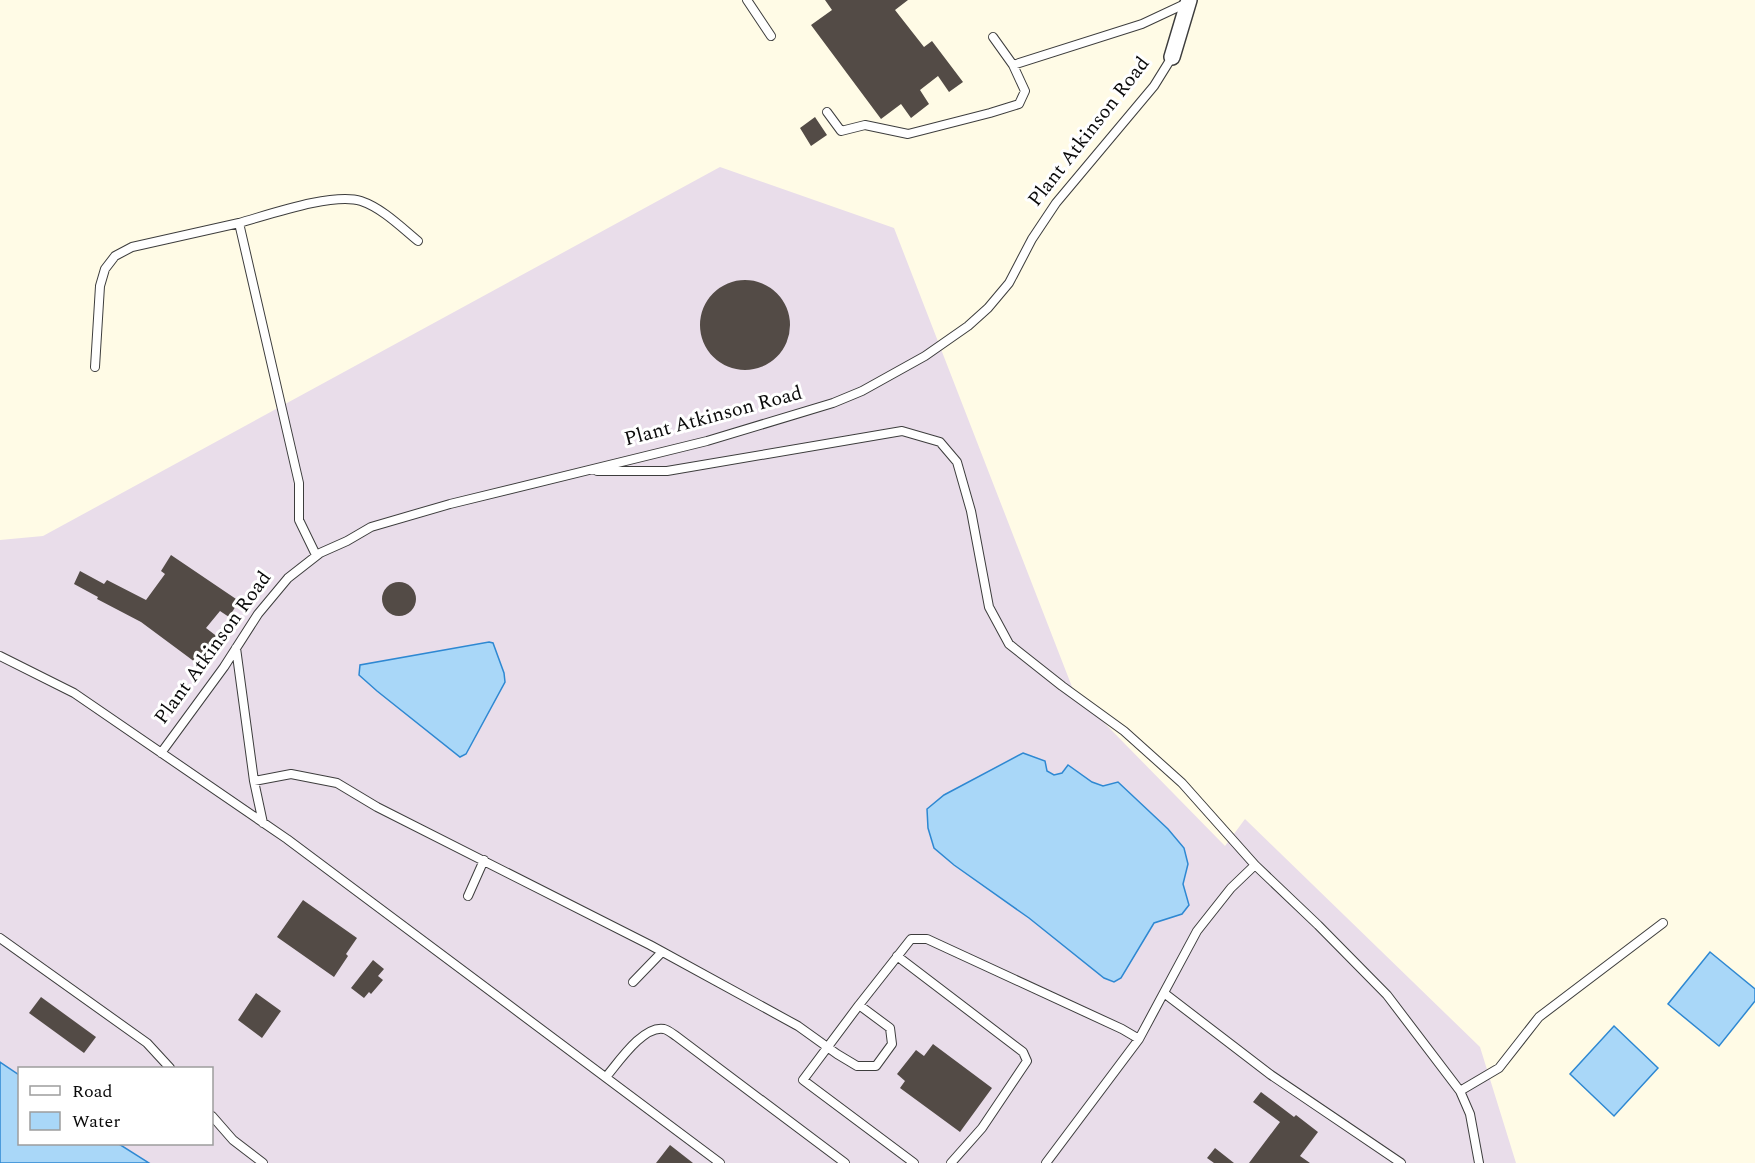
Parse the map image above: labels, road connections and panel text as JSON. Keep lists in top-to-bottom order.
{
  "streets": {
    "street": ["Plant Atkinson Road"]
  },
  "legend": ["Road", "Water"]
}
